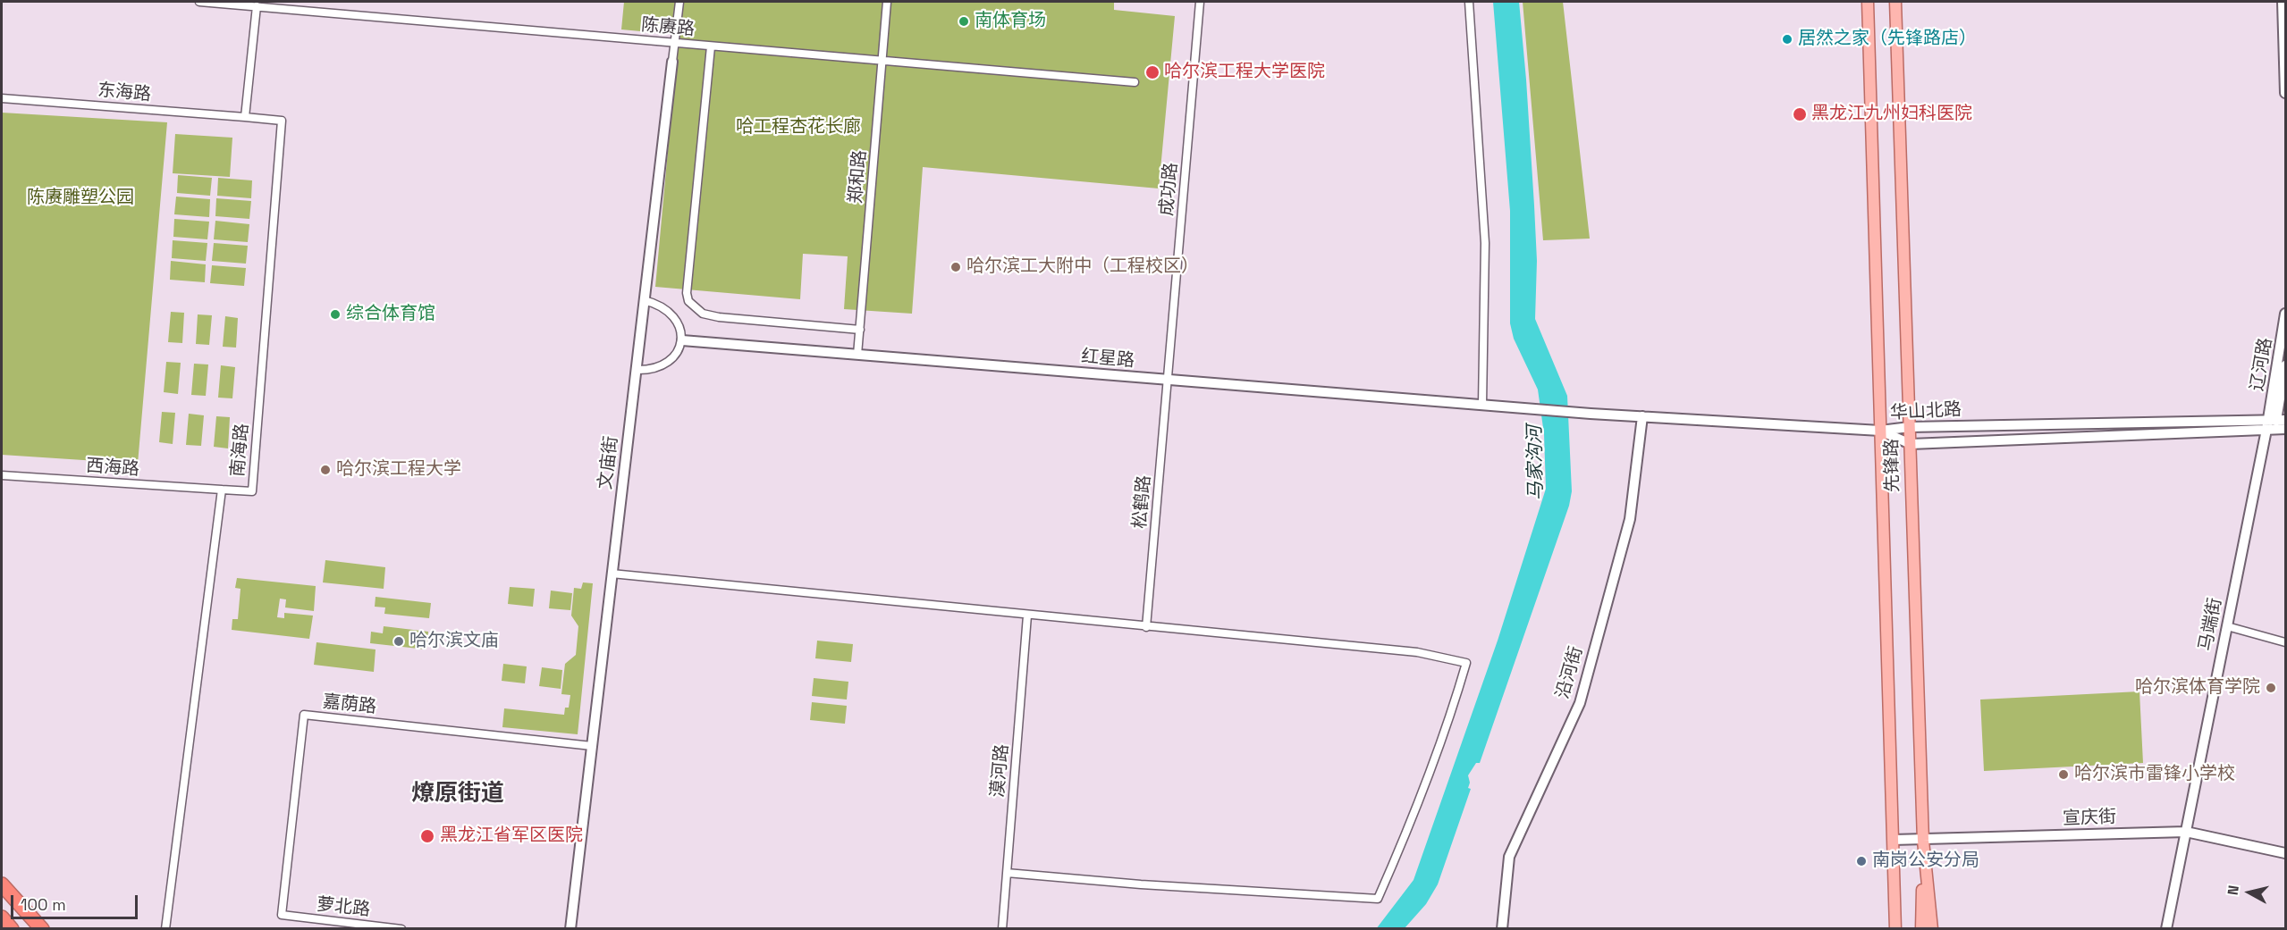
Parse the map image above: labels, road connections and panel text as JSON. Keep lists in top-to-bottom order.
{
  "streets": {
    "main road": [
      "红星路",
      "辽河路",
      "华山北路",
      "文庙街",
      "先锋路",
      "马端街",
      "沿河街",
      "宣庆街"
    ],
    "street": [
      "陈赓路",
      "东海路",
      "郑和路",
      "成功路",
      "南海路",
      "西海路",
      "松鹤路",
      "嘉荫路",
      "漠河路",
      "萝北路"
    ]
  },
  "crossings": [
    ["陈赓路", "郑和路"],
    ["陈赓路", "文庙街"],
    ["东海路", "南海路"],
    ["郑和路", "红星路"],
    ["成功路", "红星路"],
    ["成功路", "松鹤路"],
    ["红星路", "华山北路"],
    ["红星路", "先锋路"],
    ["红星路", "松鹤路"],
    ["红星路", "沿河街"],
    ["辽河路", "华山北路"],
    ["辽河路", "马端街"],
    ["华山北路", "先锋路"],
    ["华山北路", "马端街"],
    ["南海路", "西海路"],
    ["文庙街", "嘉荫路"],
    ["先锋路", "宣庆街"],
    ["马端街", "宣庆街"],
    ["嘉荫路", "萝北路"]
  ],
  "districts": ["燎原街道"],
  "water": ["马家沟河"],
  "parks": ["哈工程杏花长廊", "陈赓雕塑公园"],
  "places": [
    "南体育场",
    "居然之家（先锋路店）",
    "哈尔滨工程大学医院",
    "黑龙江九州妇科医院",
    "哈尔滨工大附中（工程校区）",
    "综合体育馆",
    "哈尔滨工程大学",
    "哈尔滨文庙",
    "哈尔滨体育学院",
    "哈尔滨市雷锋小学校",
    "黑龙江省军区医院",
    "南岗公安分局"
  ],
  "scale_bar": "100 m",
  "north": "left"
}
